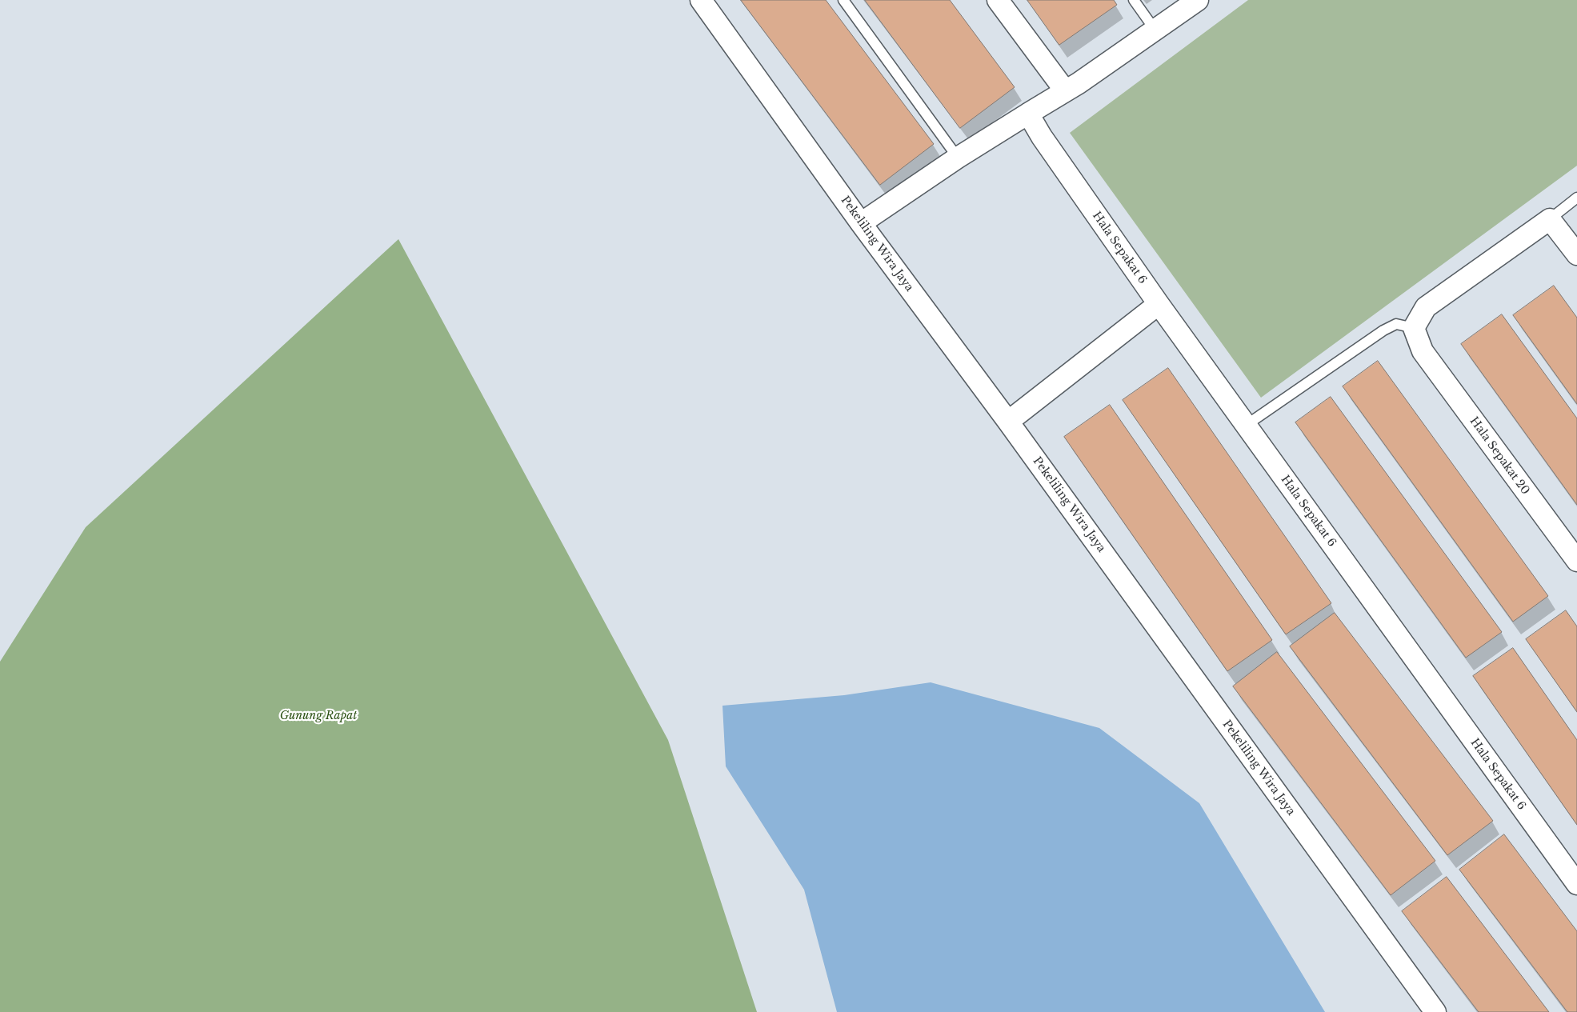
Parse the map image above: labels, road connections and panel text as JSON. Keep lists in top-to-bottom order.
{
  "streets": {
    "street": ["Pekeliling Wira Jaya", "Hala Sepakat 6", "Hala Sepakat 20"]
  },
  "parks": ["Gunung Rapat"]
}
